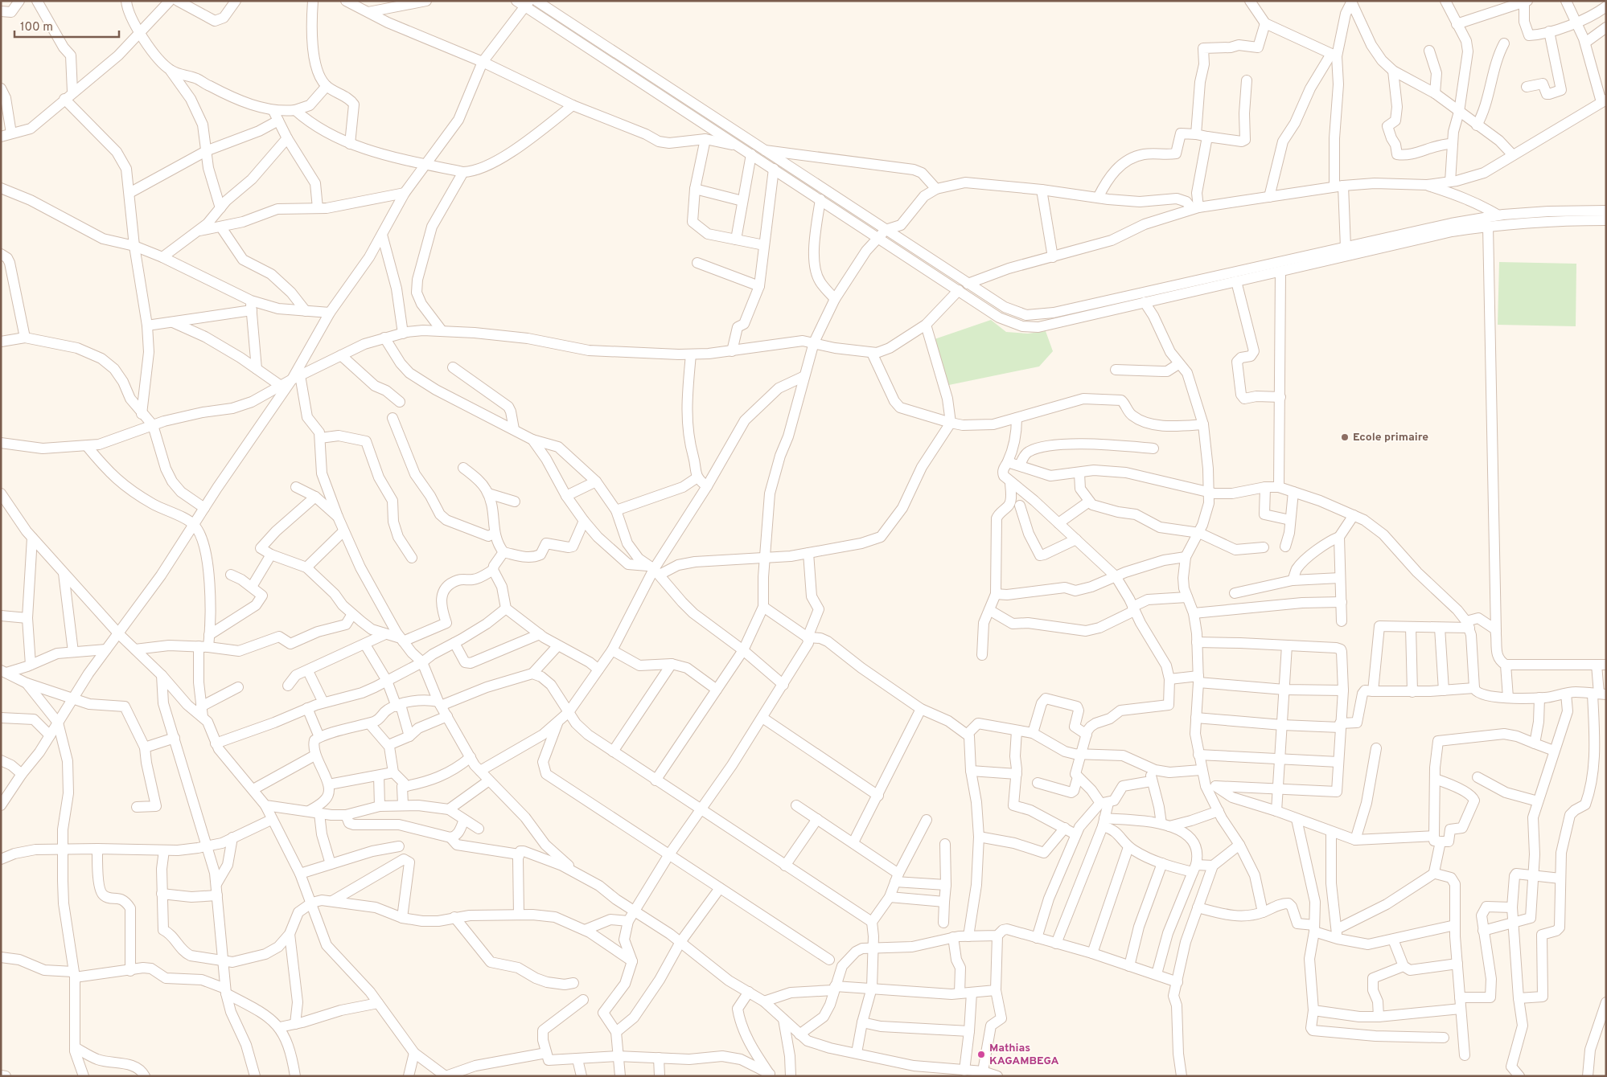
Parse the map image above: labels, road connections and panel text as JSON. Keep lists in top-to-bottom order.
{
  "places": ["Ecole primaire", "Mathias KAGAMBEGA"],
  "scale_bar": "100 m"
}
